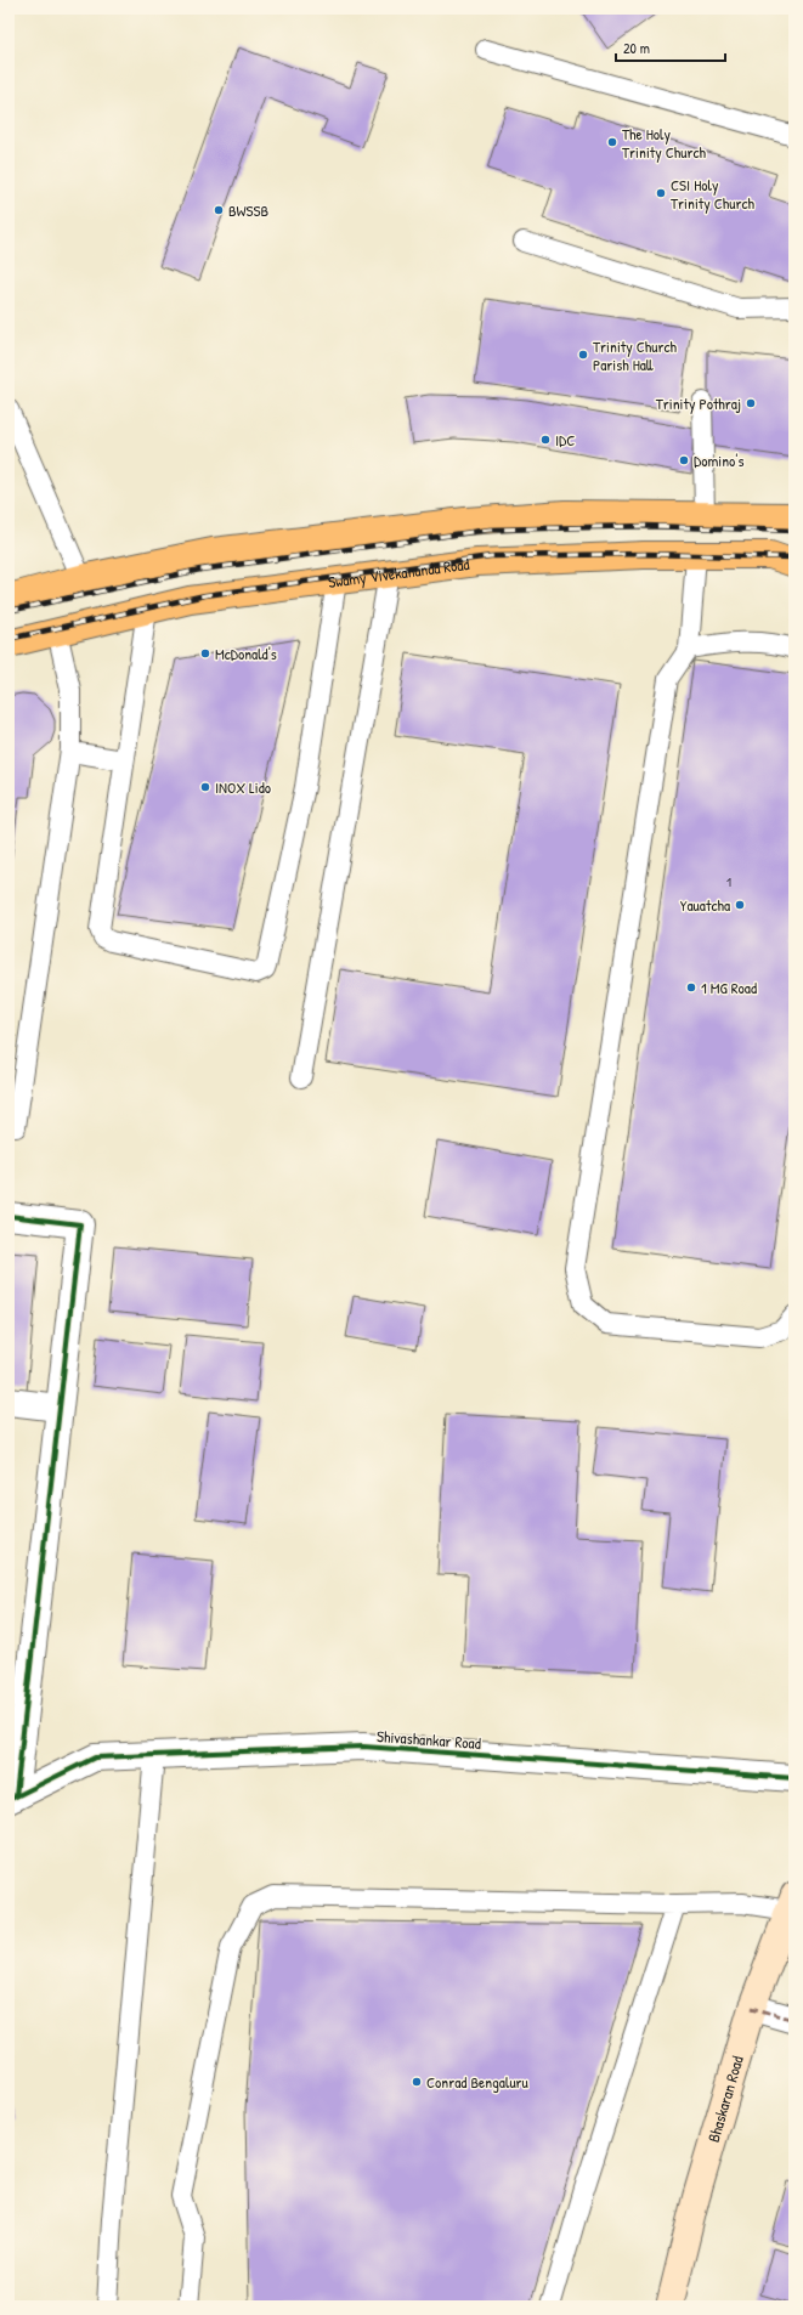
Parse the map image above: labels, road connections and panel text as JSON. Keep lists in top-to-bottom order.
{
  "streets": {
    "main road": ["Swamy Vivekananda Road", "Bhaskaran Road"],
    "street": ["Shivashankar Road"]
  },
  "places": [
    "The Holy Trinity Church",
    "CSI Holy Trinity Church",
    "BWSSB",
    "Trinity Church Parish Hall",
    "Trinity Pothraj",
    "IDC",
    "Domino's",
    "McDonald's",
    "INOX Lido",
    "Yauatcha",
    "1 MG Road",
    "Conrad Bengaluru"
  ],
  "house_numbers": ["1"],
  "scale_bar": "20 m"
}
